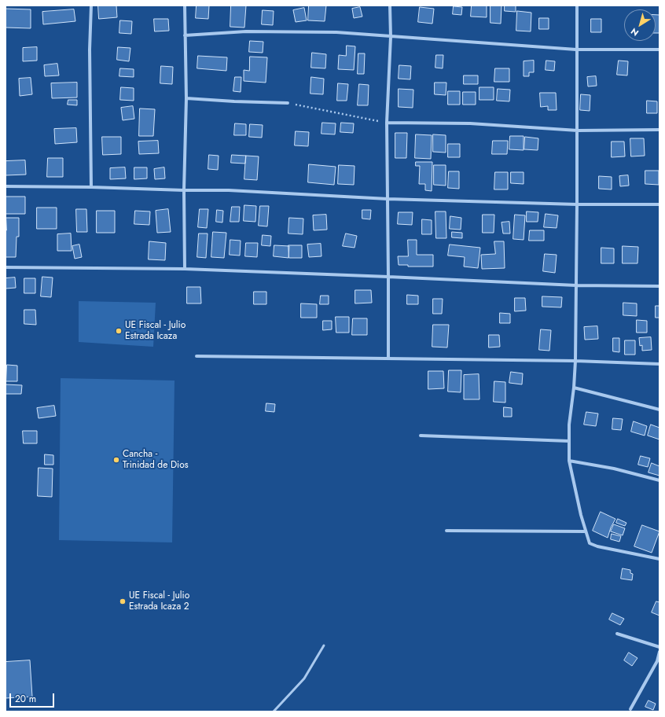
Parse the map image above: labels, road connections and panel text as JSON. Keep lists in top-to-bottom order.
{
  "places": ["UE Fiscal - Julio Estrada Icaza", "Cancha - Trinidad de Dios", "UE Fiscal - Julio Estrada Icaza 2"],
  "scale_bar": "20 m",
  "north": "bottom left"
}
